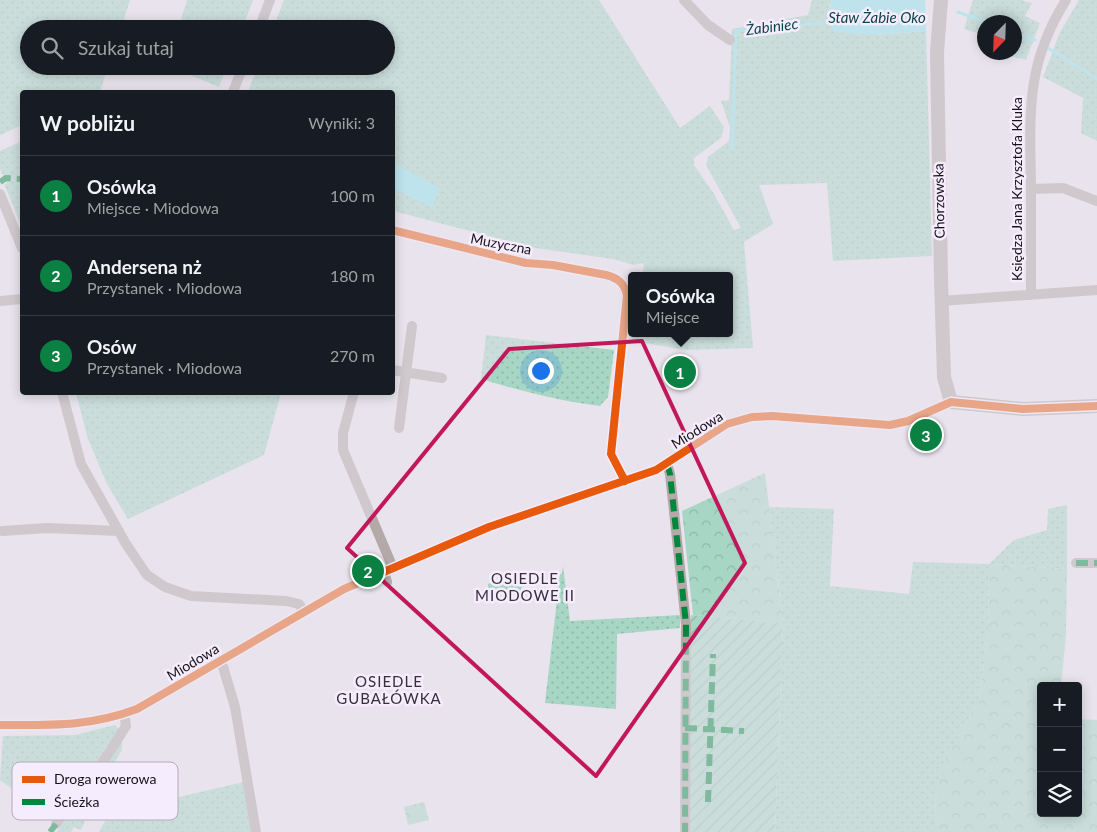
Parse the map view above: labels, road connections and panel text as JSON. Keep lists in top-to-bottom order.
{
  "streets": {
    "street": [
      "Księdza Jana Krzysztofa Kluka",
      "Chorzowska",
      "Muzyczna",
      "Miodowa"
    ]
  },
  "crossings": [
    ["Chorzowska", "Miodowa"],
    ["Muzyczna", "Miodowa"]
  ],
  "districts": ["OSIEDLE MIODOWE II", "OSIEDLE GUBAŁÓWKA"],
  "water": ["Staw Żabie Oko", "Żabiniec"],
  "legend": ["Droga rowerowa", "Ścieżka"],
  "north": "bottom left",
  "page": {
    "search": "Szukaj tutaj",
    "heading": ["W pobliżu", "Wyniki: 3"],
    "list": [
      {
        "mark": "1",
        "name": "Osówka",
        "note": "Miejsce · Miodowa",
        "value": "100 m"
      },
      {
        "mark": "2",
        "name": "Andersena nż",
        "note": "Przystanek · Miodowa",
        "value": "180 m"
      },
      {
        "mark": "3",
        "name": "Osów",
        "note": "Przystanek · Miodowa",
        "value": "270 m"
      }
    ],
    "popup": ["Osówka", "Miejsce"],
    "pins": ["1", "3", "2"],
    "map_buttons": ["+", "−"]
  }
}
